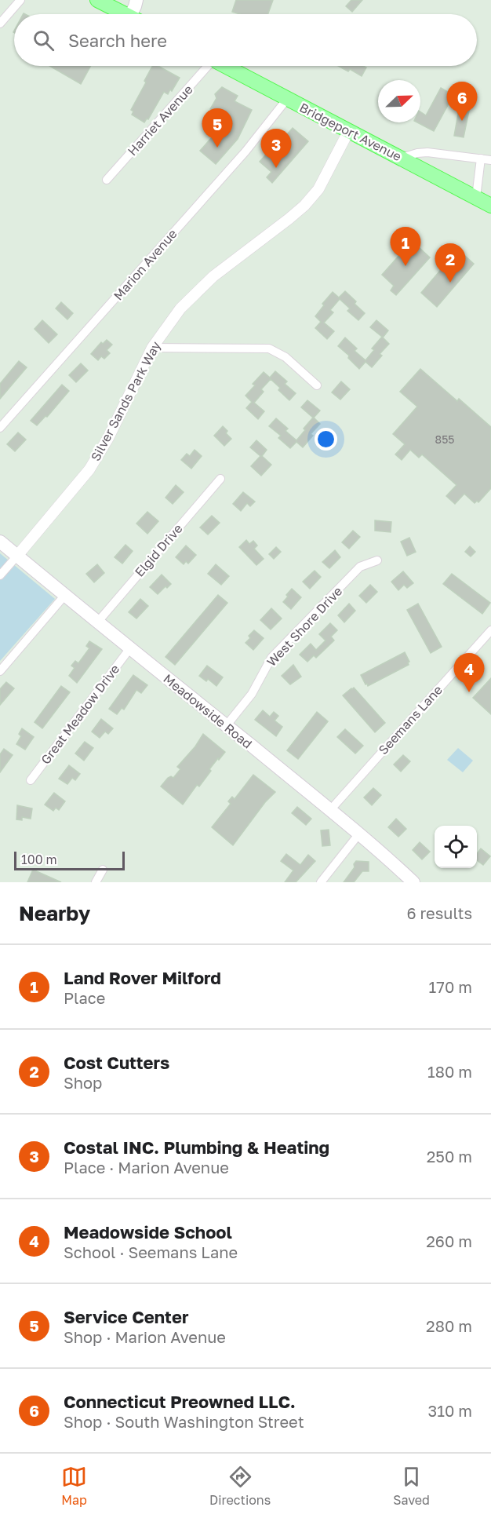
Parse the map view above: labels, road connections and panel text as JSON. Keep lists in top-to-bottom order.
{
  "streets": {
    "main road": ["Bridgeport Avenue", "Meadowside Road"],
    "street": [
      "Harriet Avenue",
      "Marion Avenue",
      "Silver Sands Park Way",
      "Elgid Drive",
      "West Shore Drive",
      "Great Meadow Drive",
      "Seemans Lane"
    ]
  },
  "crossings": [
    ["Bridgeport Avenue", "Marion Avenue"],
    ["Bridgeport Avenue", "Silver Sands Park Way"],
    ["Silver Sands Park Way", "Meadowside Road"],
    ["Elgid Drive", "Meadowside Road"],
    ["West Shore Drive", "Meadowside Road"],
    ["Meadowside Road", "Great Meadow Drive"],
    ["Meadowside Road", "Seemans Lane"]
  ],
  "house_numbers": ["855"],
  "scale_bar": "100 m",
  "north": "top right",
  "page": {
    "search": "Search here",
    "pins": [
      "6",
      "5",
      "3",
      "1",
      "2",
      "4"
    ],
    "scale": "100 m",
    "heading": ["Nearby", "6 results"],
    "list": [
      {
        "mark": "1",
        "name": "Land Rover Milford",
        "note": "Place",
        "value": "170 m"
      },
      {
        "mark": "2",
        "name": "Cost Cutters",
        "note": "Shop",
        "value": "180 m"
      },
      {
        "mark": "3",
        "name": "Costal INC. Plumbing & Heating",
        "note": "Place · Marion Avenue",
        "value": "250 m"
      },
      {
        "mark": "4",
        "name": "Meadowside School",
        "note": "School · Seemans Lane",
        "value": "260 m"
      },
      {
        "mark": "5",
        "name": "Service Center",
        "note": "Shop · Marion Avenue",
        "value": "280 m"
      },
      {
        "mark": "6",
        "name": "Connecticut Preowned LLC.",
        "note": "Shop · South Washington Street",
        "value": "310 m"
      }
    ],
    "nav": ["Map", "Directions", "Saved"]
  }
}
